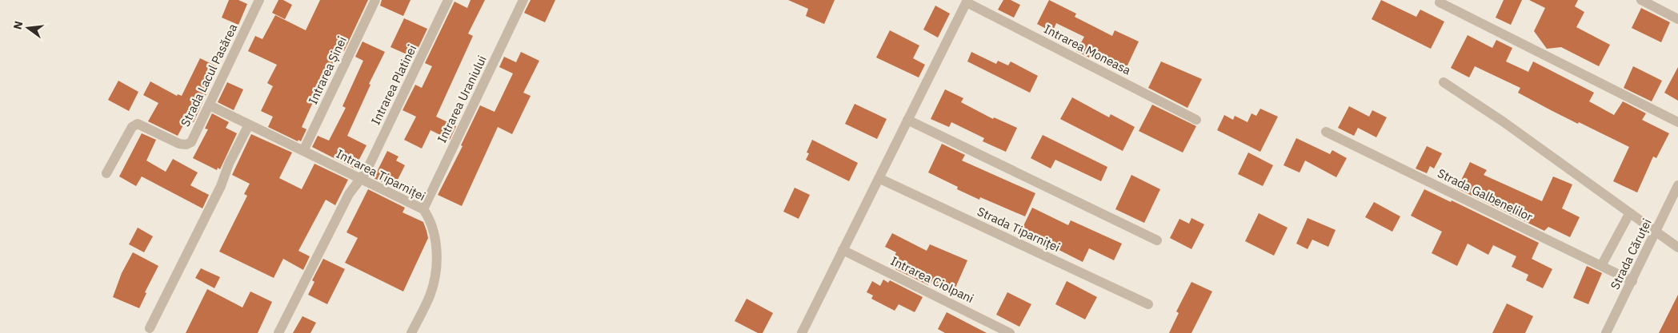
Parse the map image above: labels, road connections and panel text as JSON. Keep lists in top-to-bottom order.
{
  "streets": {
    "street": [
      "Intrarea Moneasa",
      "Intrarea Șinei",
      "Strada Lacul Pasărea",
      "Intrarea Platinei",
      "Intrarea Uraniului",
      "Intrarea Tiparniței",
      "Strada Galbenelilor",
      "Strada Tiparniței",
      "Strada Căruței",
      "Intrarea Ciolpani"
    ]
  },
  "crossings": [
    ["Intrarea Șinei", "Intrarea Tiparniței"],
    ["Strada Lacul Pasărea", "Intrarea Tiparniței"],
    ["Intrarea Platinei", "Intrarea Tiparniței"],
    ["Intrarea Uraniului", "Intrarea Tiparniței"],
    ["Strada Galbenelilor", "Strada Căruței"]
  ],
  "north": "left"
}
